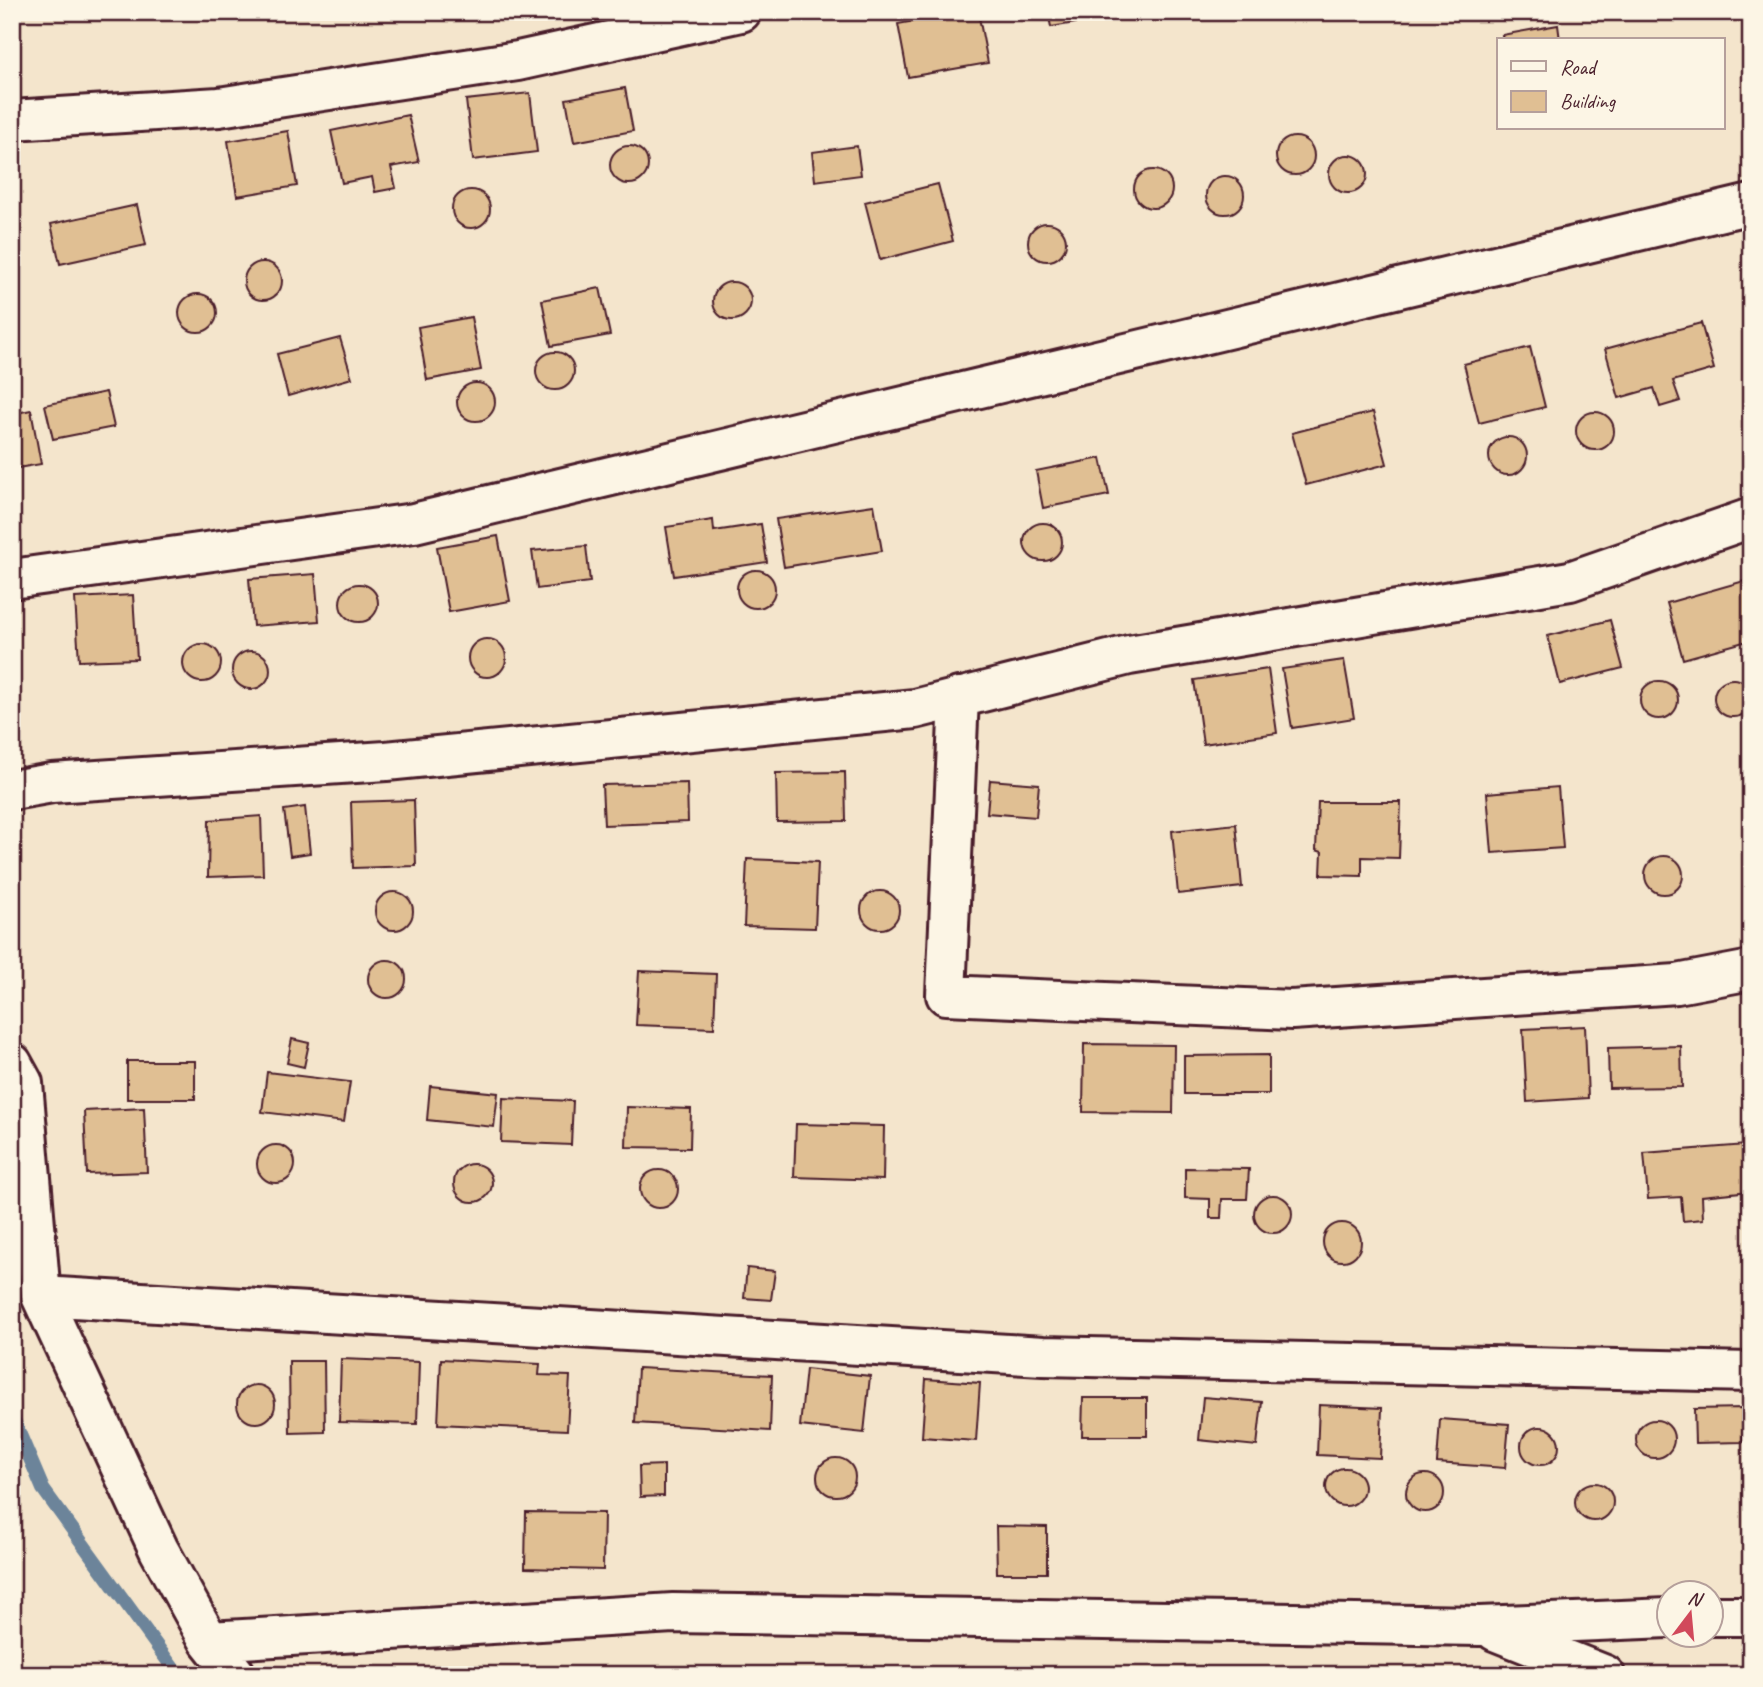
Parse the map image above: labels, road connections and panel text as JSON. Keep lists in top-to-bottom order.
{
  "legend": ["Road", "Building"],
  "north": "top"
}
